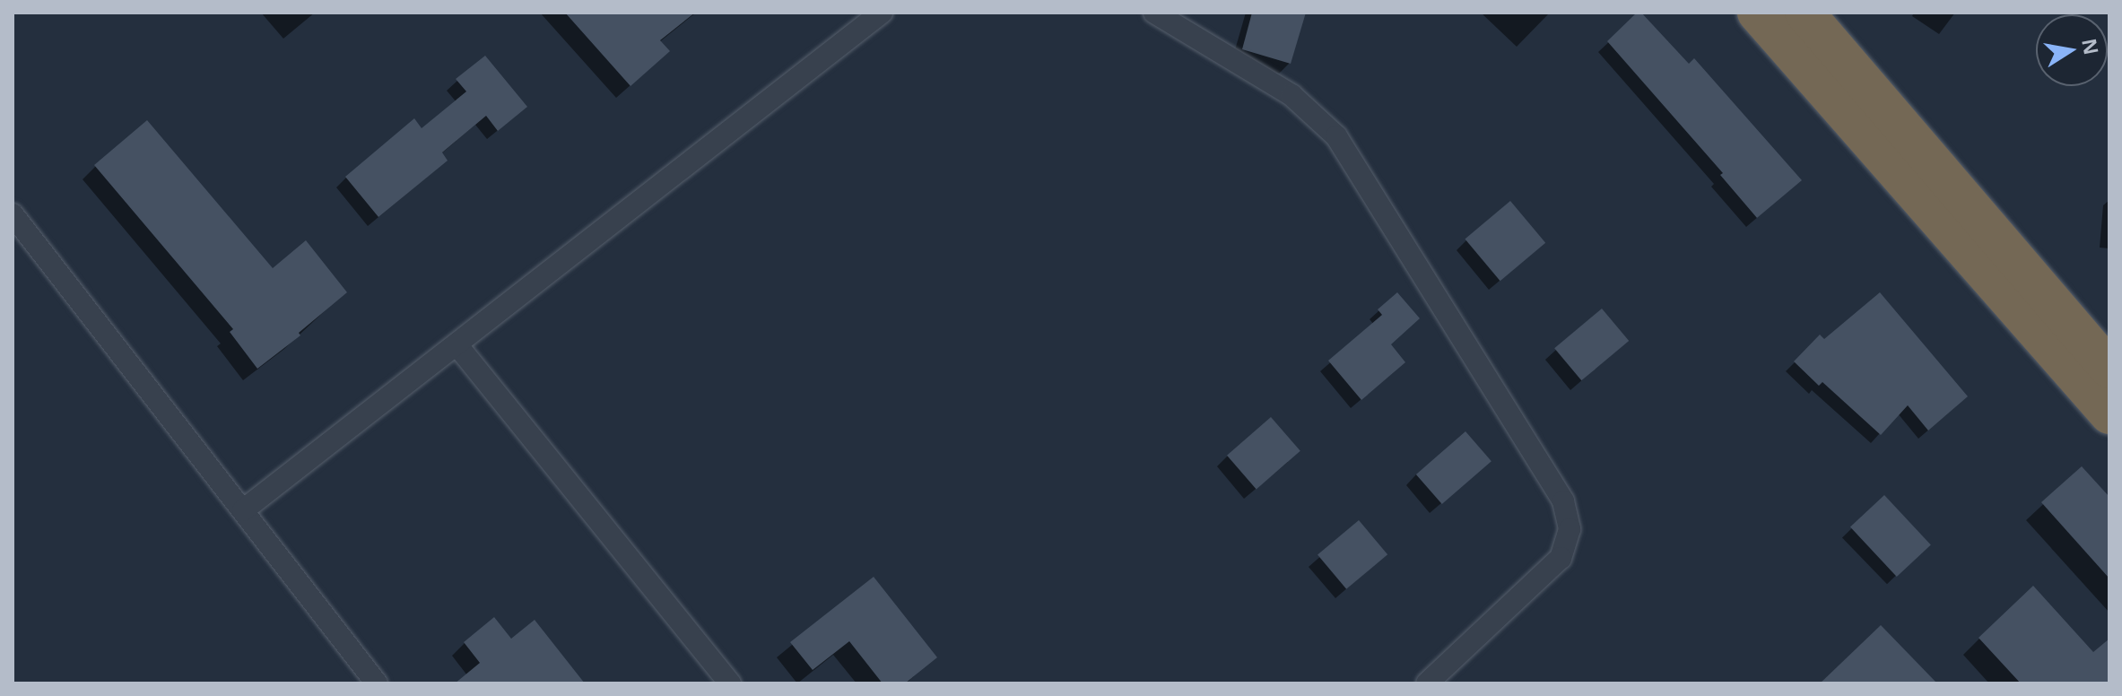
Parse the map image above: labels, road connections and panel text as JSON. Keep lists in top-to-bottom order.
{
  "north": "right"
}
